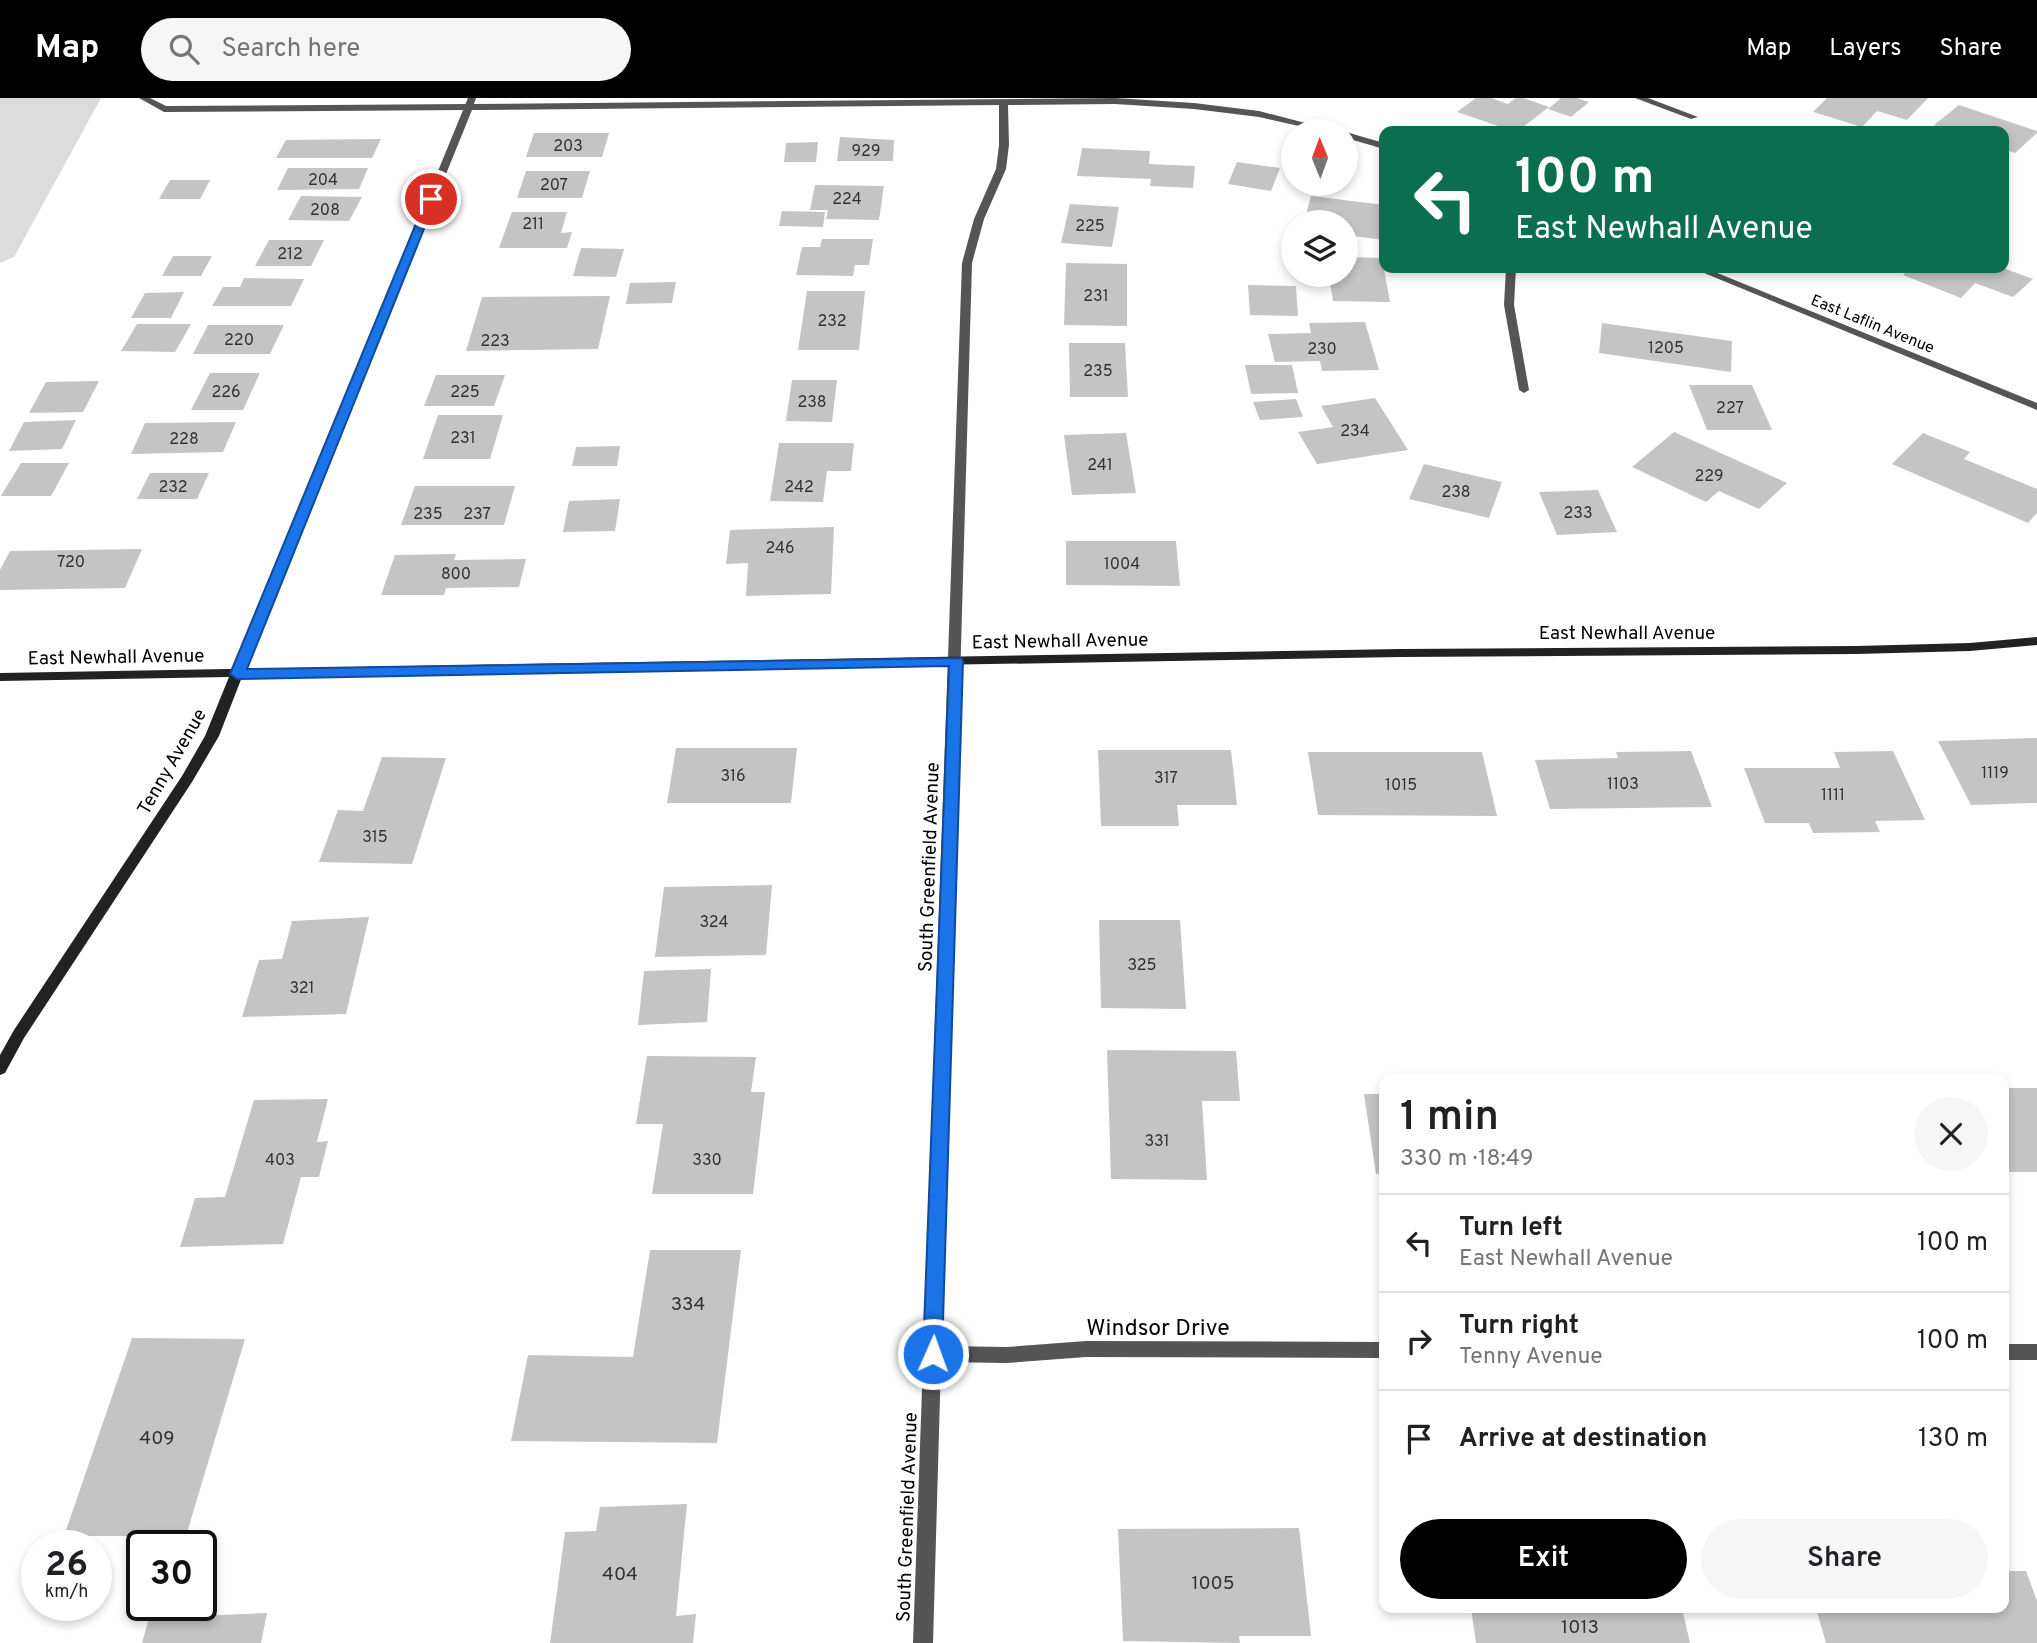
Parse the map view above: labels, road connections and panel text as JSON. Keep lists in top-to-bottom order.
{
  "streets": {
    "street": [
      "East Laflin Avenue",
      "East Newhall Avenue",
      "Tenny Avenue",
      "South Greenfield Avenue",
      "Windsor Drive"
    ]
  },
  "crossings": [
    ["East Newhall Avenue", "Tenny Avenue"],
    ["East Newhall Avenue", "South Greenfield Avenue"],
    ["South Greenfield Avenue", "Windsor Drive"]
  ],
  "house_numbers": [
    "203",
    "929",
    "204",
    "207",
    "224",
    "208",
    "211",
    "225",
    "212",
    "231",
    "232",
    "220",
    "223",
    "1205",
    "230",
    "235",
    "226",
    "225",
    "238",
    "227",
    "234",
    "231",
    "228",
    "241",
    "229",
    "232",
    "242",
    "238",
    "233",
    "235",
    "237",
    "246",
    "720",
    "1004",
    "800",
    "1119",
    "316",
    "317",
    "1103",
    "1015",
    "1111",
    "315",
    "324",
    "325",
    "321",
    "331",
    "403",
    "330",
    "334",
    "409",
    "404",
    "1005",
    "1013"
  ],
  "north": "top",
  "page": {
    "header": "Map",
    "search": "Search here",
    "nav": ["Map", "Layers", "Share"],
    "turn": ["100 m", "East Newhall Avenue"],
    "heading": ["1 min", "330 m · 18:49"],
    "list": [
      {
        "name": "Turn left",
        "note": "East Newhall Avenue",
        "value": "100 m"
      },
      {
        "name": "Turn right",
        "note": "Tenny Avenue",
        "value": "100 m"
      },
      {
        "name": "Arrive at destination",
        "value": "130 m"
      }
    ],
    "buttons": ["Exit", "Share"],
    "speed": "26 km/h",
    "limit": "30"
  }
}
